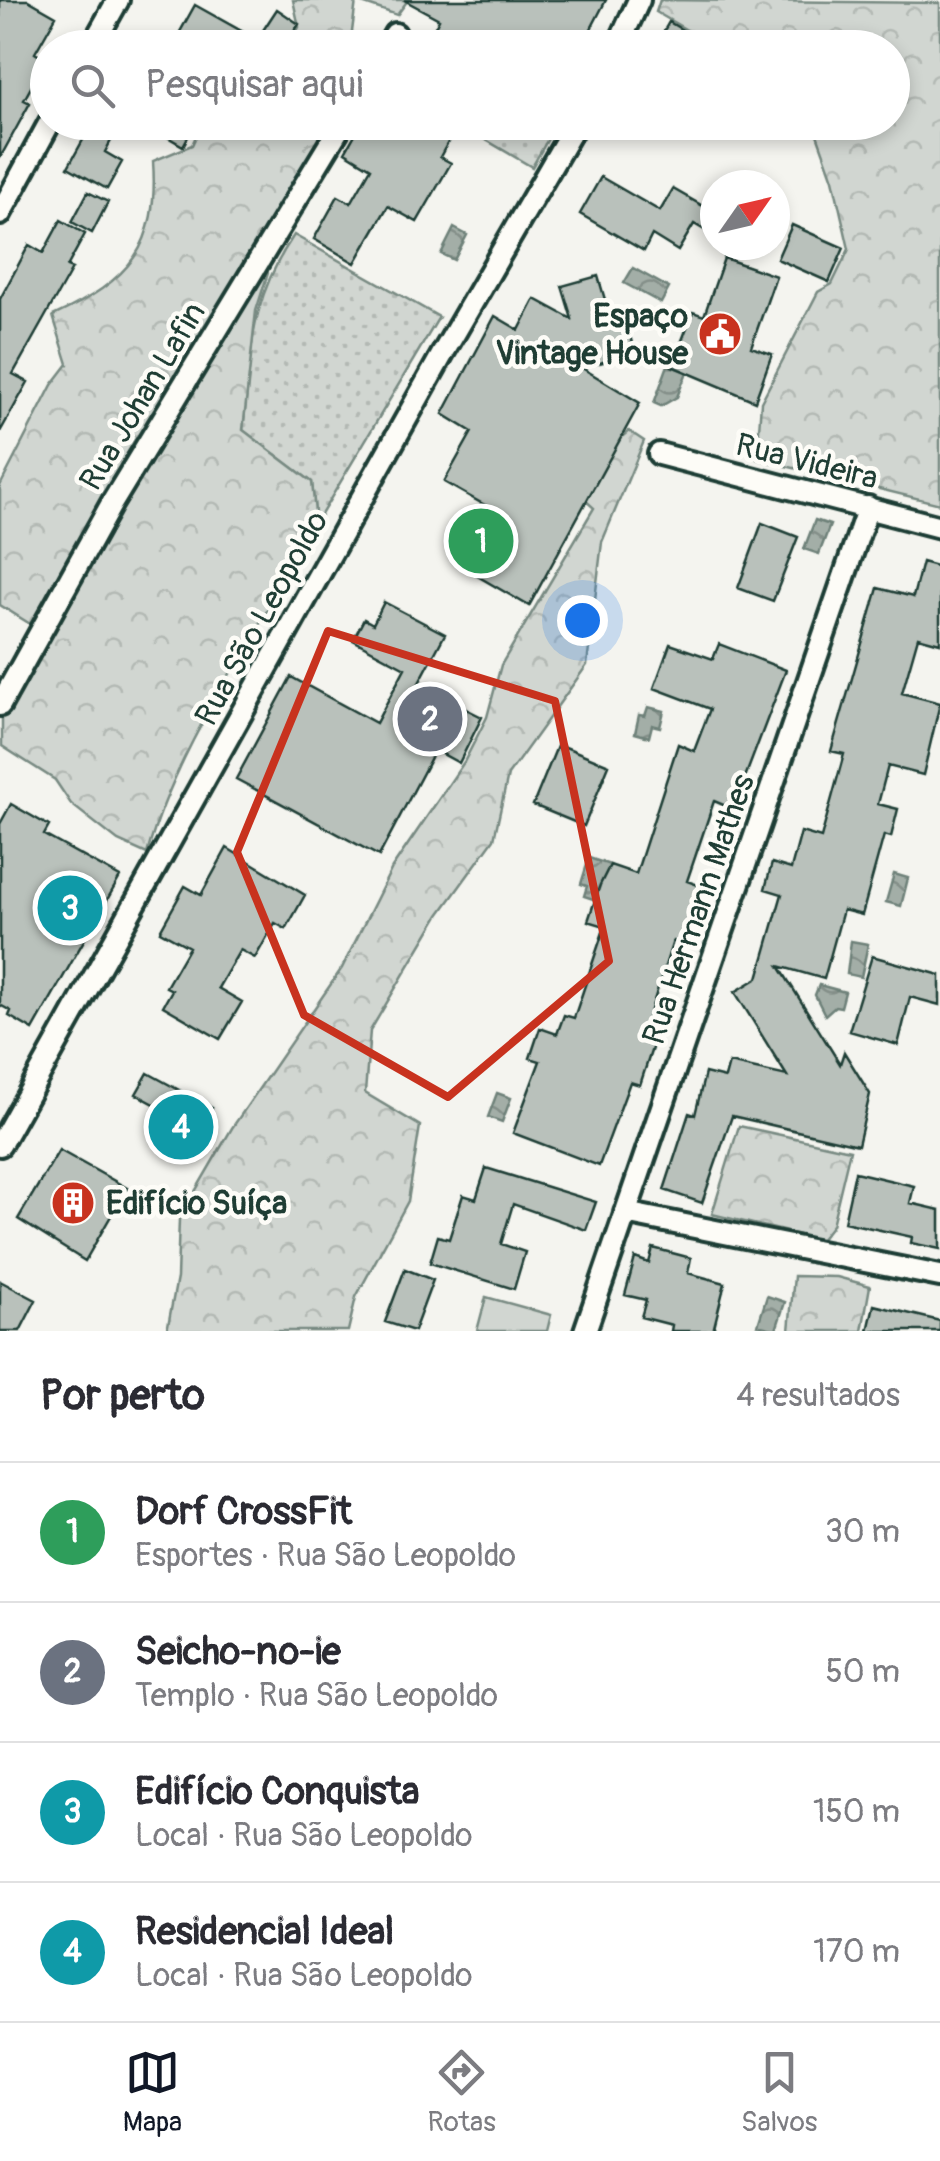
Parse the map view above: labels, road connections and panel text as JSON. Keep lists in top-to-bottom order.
{
  "streets": {
    "street": [
      "Rua Johan Lafin",
      "Rua Videira",
      "Rua São Leopoldo",
      "Rua Hermann Mathes"
    ]
  },
  "crossings": [
    ["Rua Videira", "Rua Hermann Mathes"]
  ],
  "places": {
    "public building": ["Espaço Vintage House"],
    "building": ["Edifício Suíça"]
  },
  "north": "top right",
  "page": {
    "search": "Pesquisar aqui",
    "pins": [
      "1",
      "2",
      "3",
      "4"
    ],
    "heading": ["Por perto", "4 resultados"],
    "list": [
      {
        "mark": "1",
        "name": "Dorf CrossFit",
        "note": "Esportes · Rua São Leopoldo",
        "value": "30 m"
      },
      {
        "mark": "2",
        "name": "Seicho-no-ie",
        "note": "Templo · Rua São Leopoldo",
        "value": "50 m"
      },
      {
        "mark": "3",
        "name": "Edifício Conquista",
        "note": "Local · Rua São Leopoldo",
        "value": "150 m"
      },
      {
        "mark": "4",
        "name": "Residencial Ideal",
        "note": "Local · Rua São Leopoldo",
        "value": "170 m"
      }
    ],
    "nav": ["Mapa", "Rotas", "Salvos"]
  }
}
